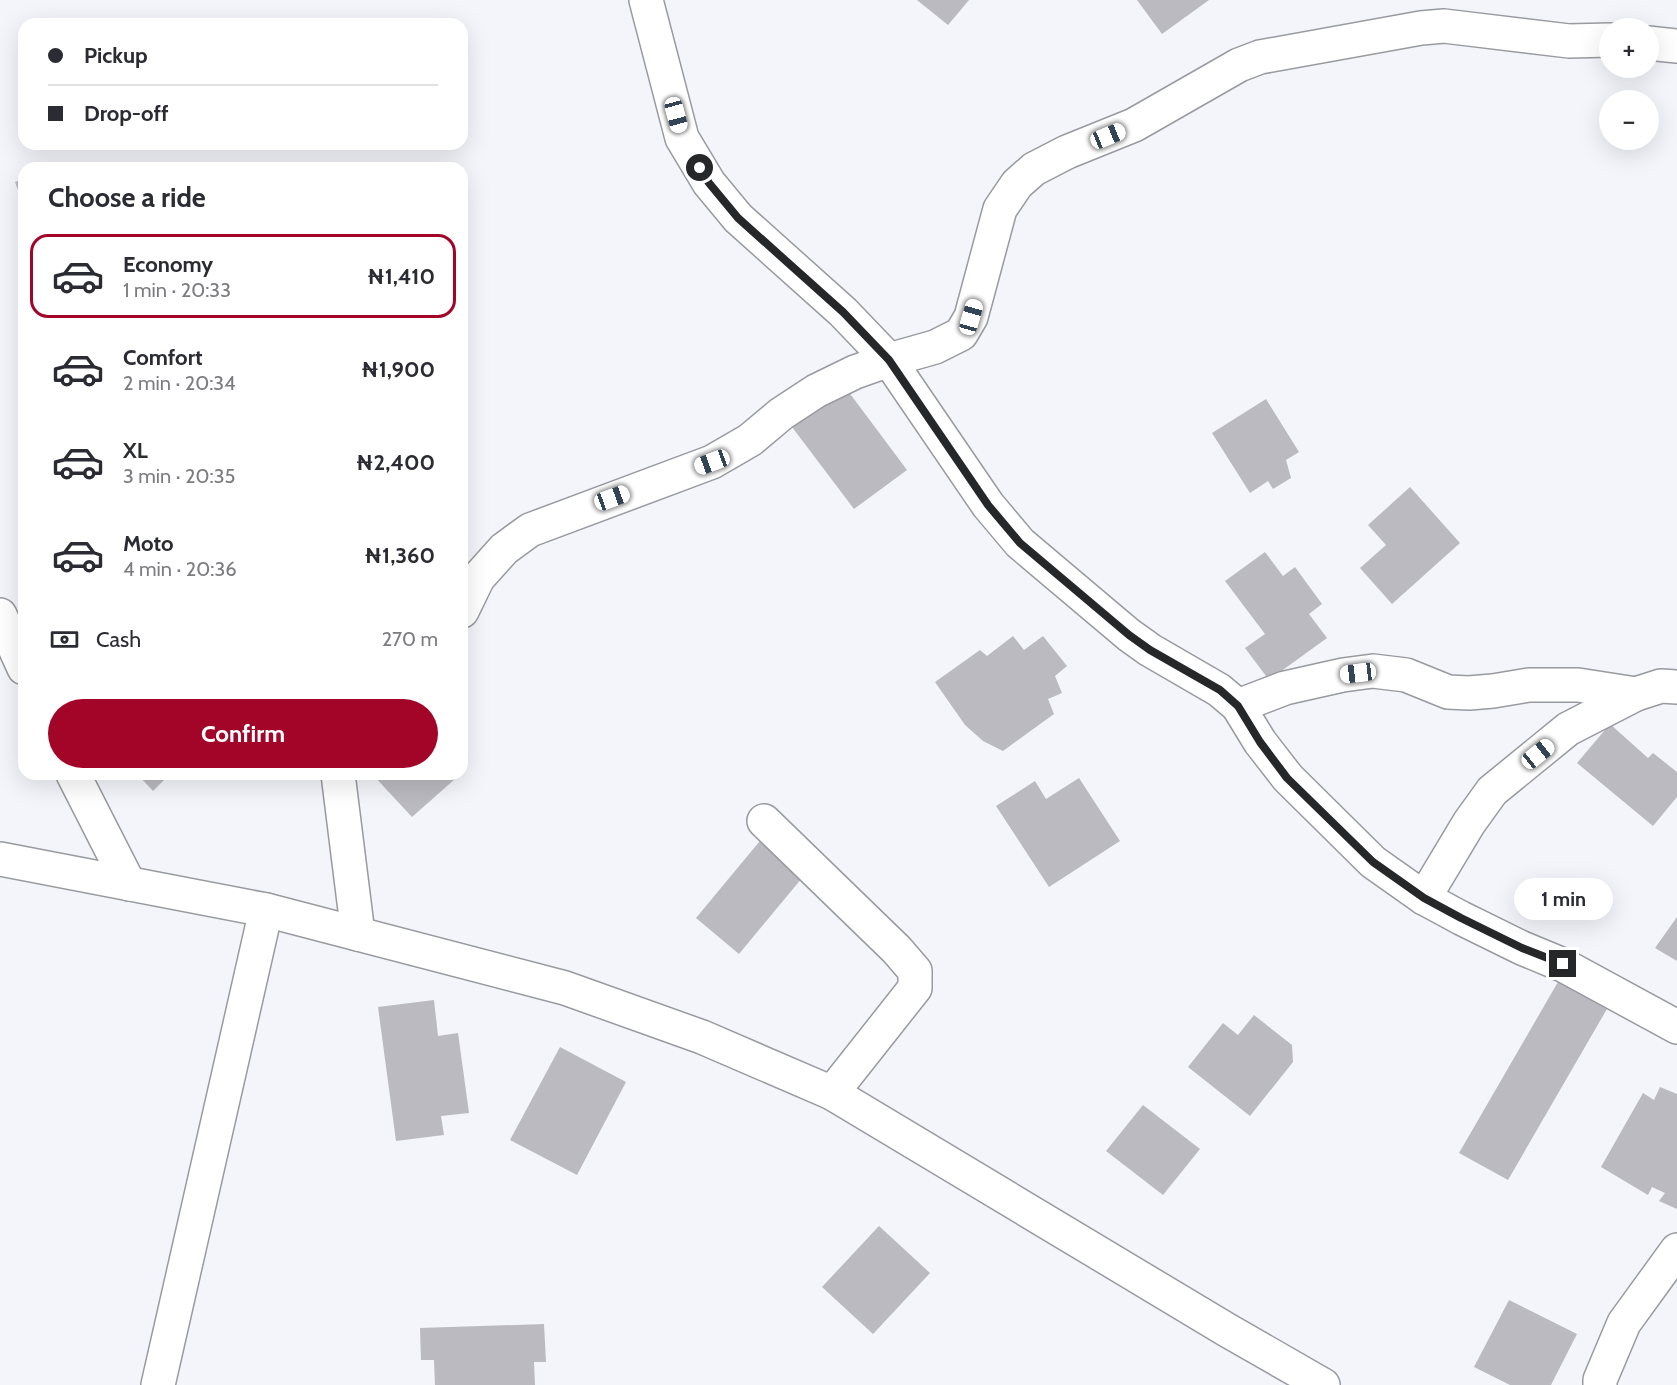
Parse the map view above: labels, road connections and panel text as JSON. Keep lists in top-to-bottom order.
{
  "page": {
    "map_buttons": ["+", "−"],
    "banner": ["Pickup", "Drop-off"],
    "heading": "Choose a ride",
    "list": [
      {
        "name": "Economy",
        "note": "1 min · 20:33",
        "value": "₦1,410"
      },
      {
        "name": "Comfort",
        "note": "2 min · 20:34",
        "value": "₦1,900"
      },
      {
        "name": "XL",
        "note": "3 min · 20:35",
        "value": "₦2,400"
      },
      {
        "name": "Moto",
        "note": "4 min · 20:36",
        "value": "₦1,360"
      }
    ],
    "pay": ["Cash", "270 m"],
    "buttons": "Confirm",
    "bubble": "1 min"
  }
}
